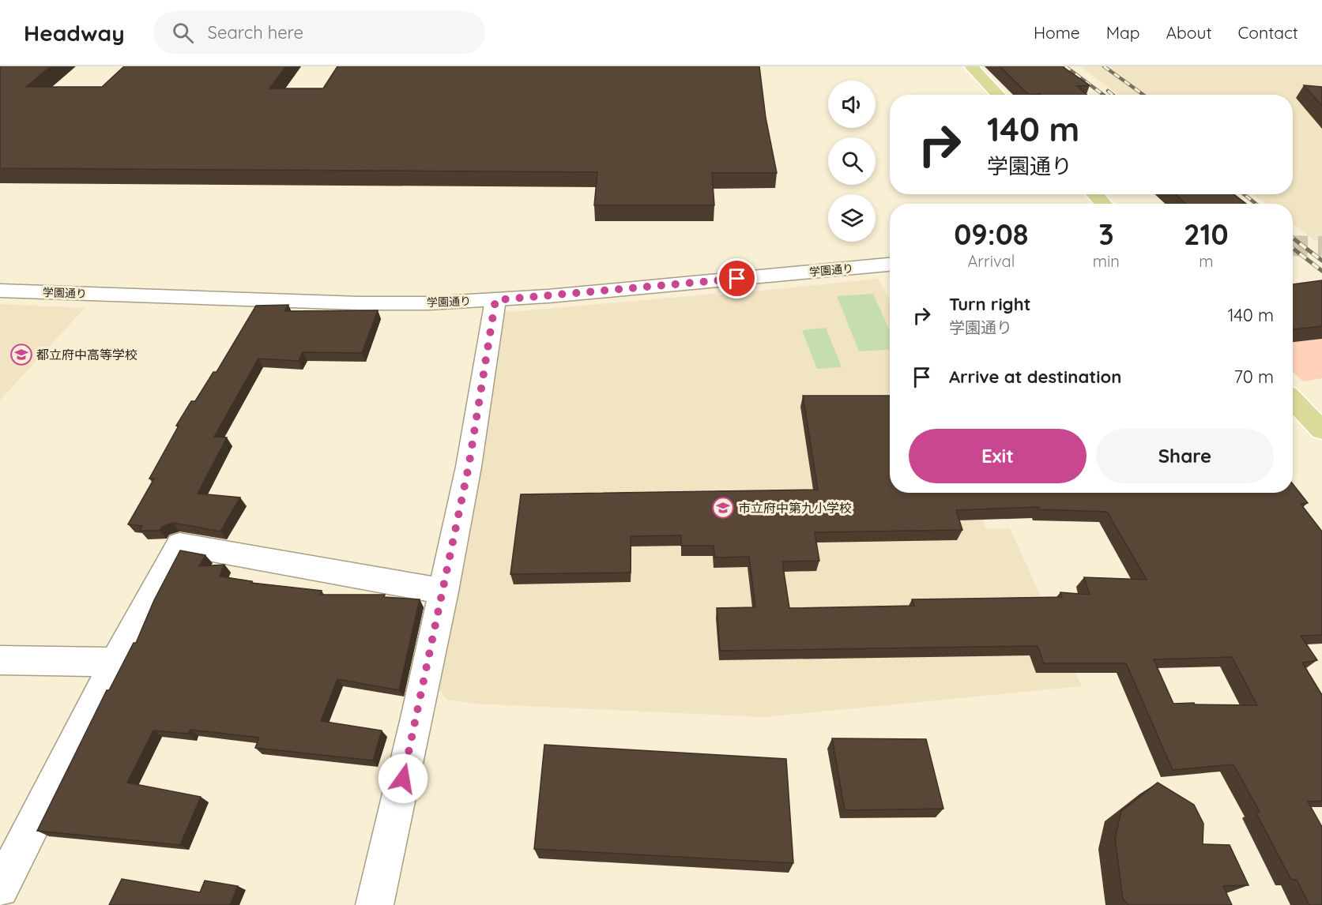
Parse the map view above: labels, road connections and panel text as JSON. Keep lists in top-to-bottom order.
{
  "streets": {
    "street": ["学園通り"]
  },
  "places": {
    "school or university": ["都立府中高等学校", "市立府中第九小学校"]
  },
  "page": {
    "header": "Headway",
    "search": "Search here",
    "nav": [
      "Home",
      "Map",
      "About",
      "Contact"
    ],
    "turn": ["140 m", "学園通り"],
    "eta": [
      "09:08",
      "Arrival",
      "3",
      "min",
      "210",
      "m"
    ],
    "list": [
      {
        "name": "Turn right",
        "note": "学園通り",
        "value": "140 m"
      },
      {
        "name": "Arrive at destination",
        "value": "70 m"
      }
    ],
    "buttons": ["Exit", "Share"]
  }
}
